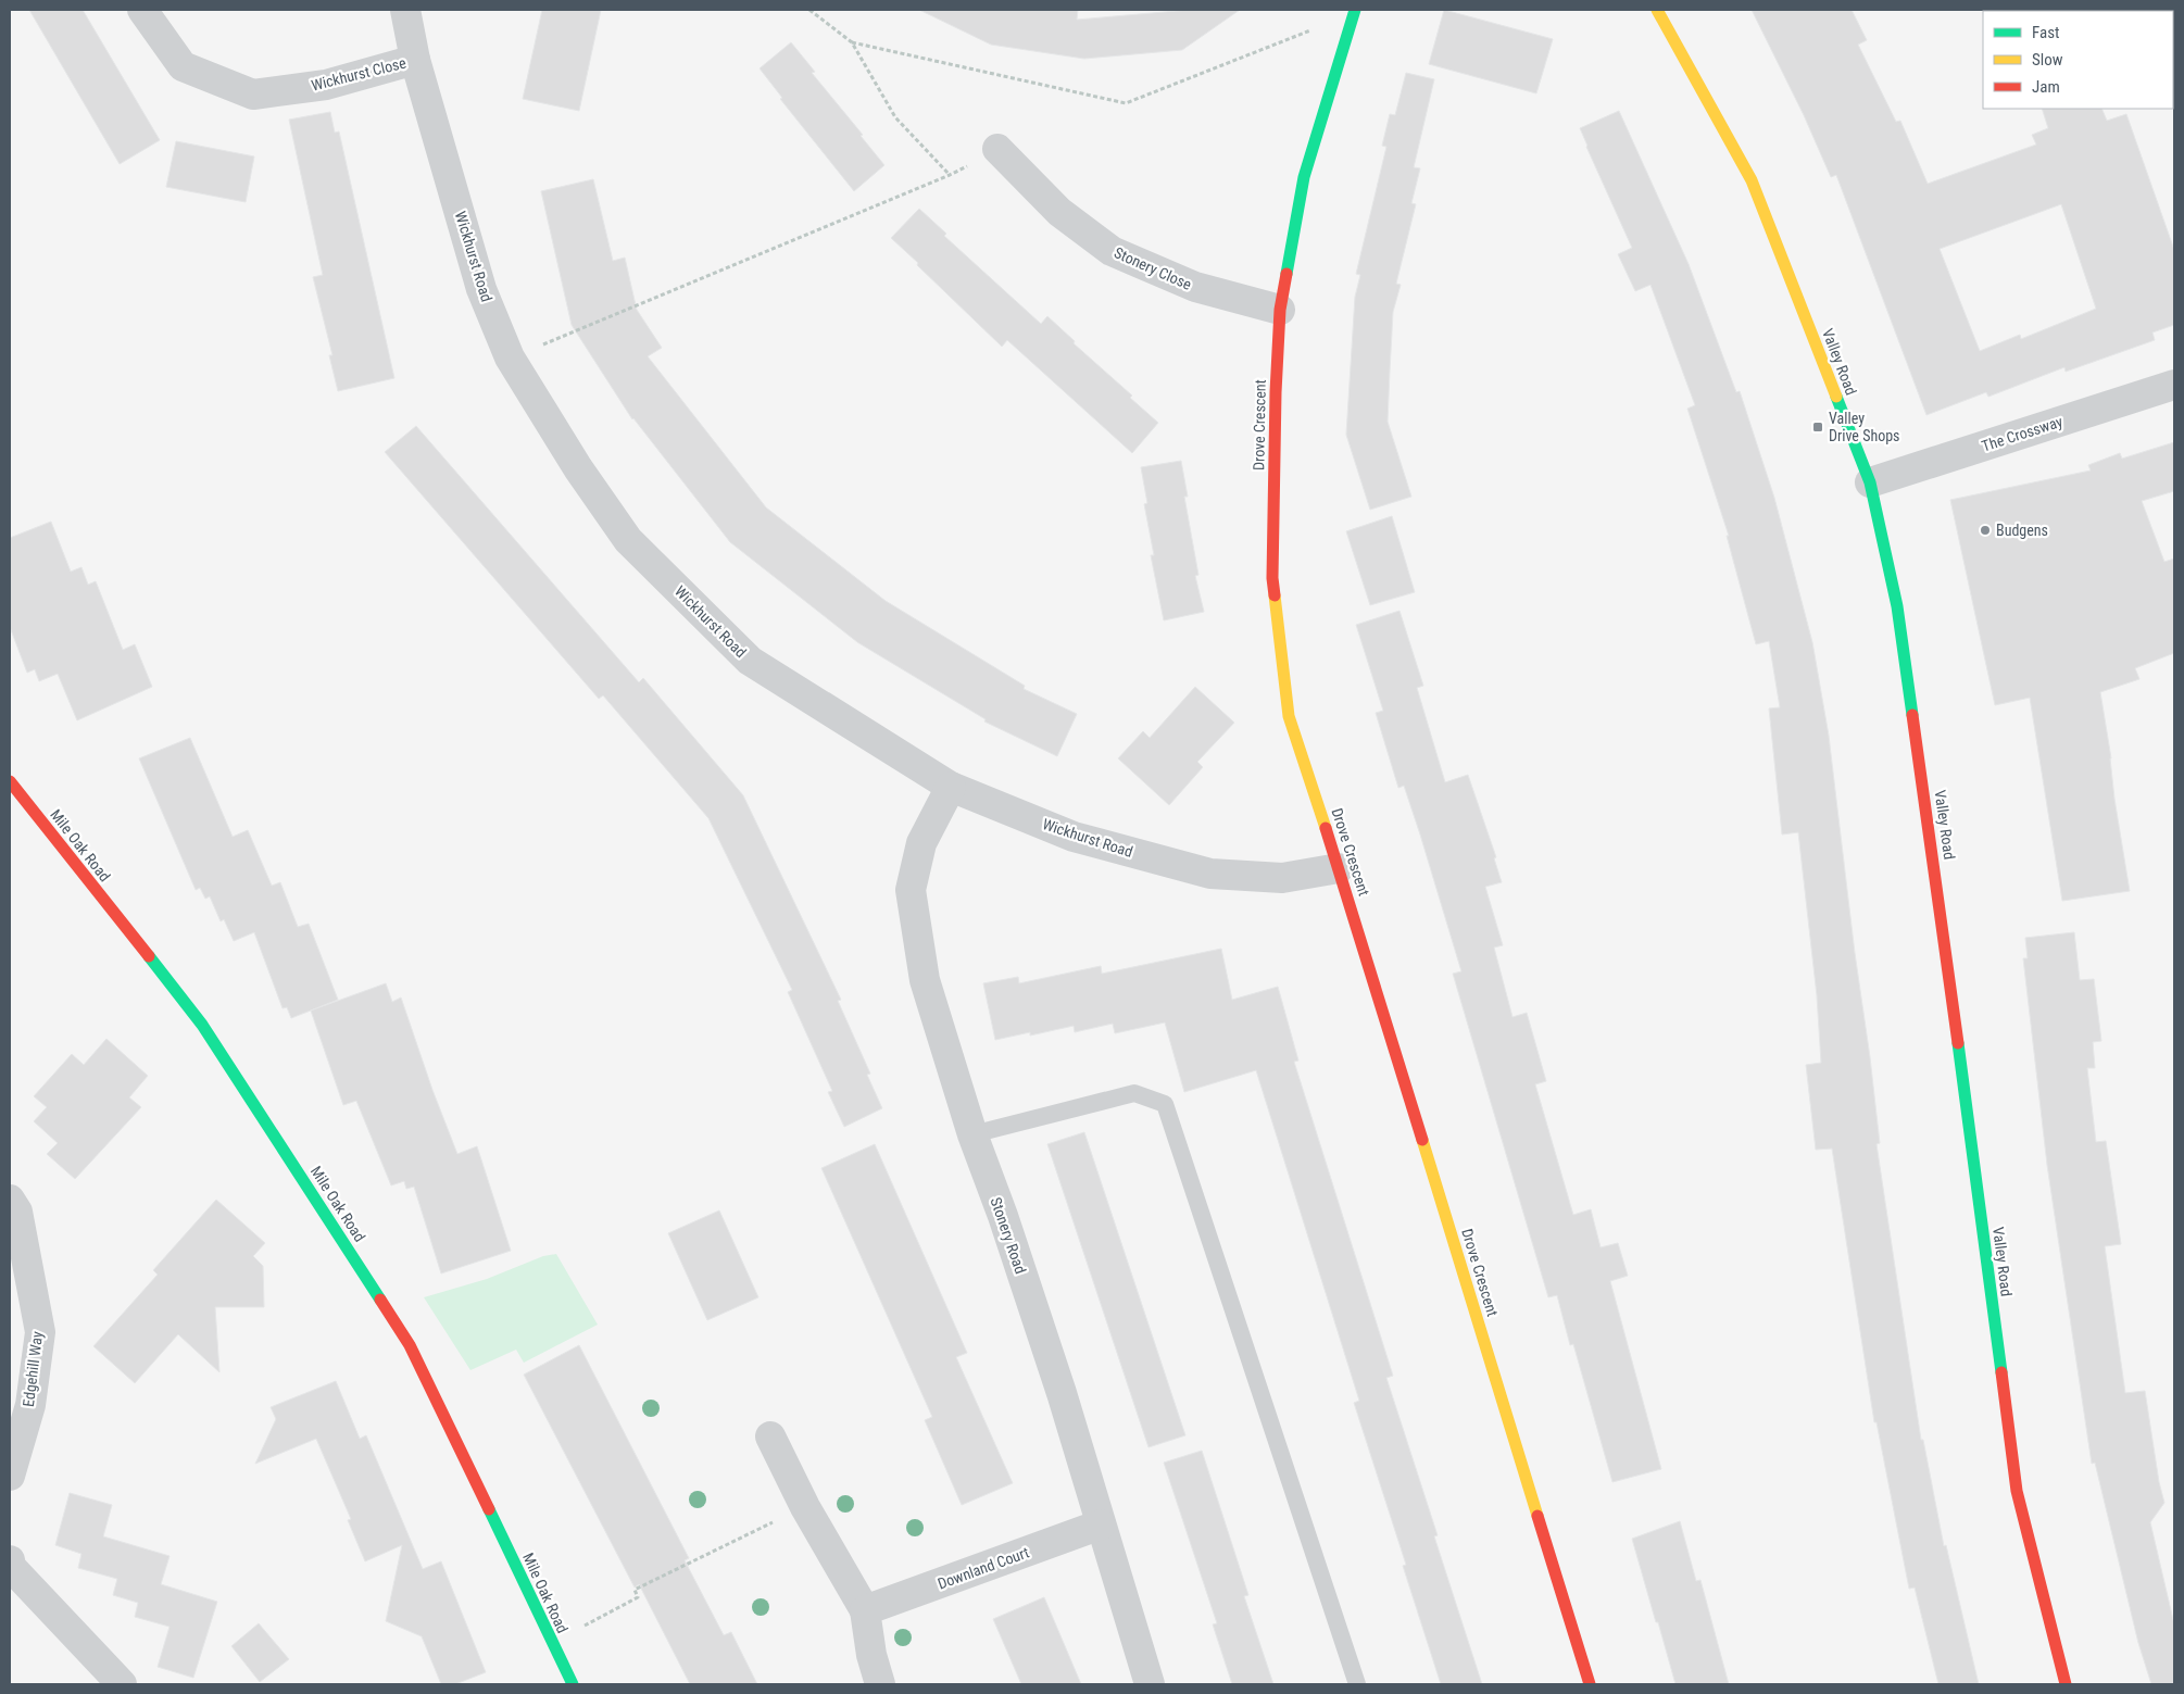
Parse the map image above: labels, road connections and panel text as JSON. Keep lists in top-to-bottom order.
{
  "streets": {
    "street": [
      "Wickhurst Close",
      "Wickhurst Road",
      "Stonery Close",
      "Valley Road",
      "Drove Crescent",
      "The Crossway",
      "Mile Oak Road",
      "Stonery Road",
      "Edgehill Way",
      "Downland Court"
    ]
  },
  "crossings": [
    ["Wickhurst Close", "Wickhurst Road"],
    ["Wickhurst Road", "Drove Crescent"],
    ["Wickhurst Road", "Stonery Road"],
    ["Stonery Close", "Drove Crescent"],
    ["Valley Road", "The Crossway"],
    ["Stonery Road", "Downland Court"]
  ],
  "places": {
    "transit": ["Valley Drive Shops"],
    "other": ["Budgens"]
  },
  "legend": ["Fast", "Slow", "Jam"]
}
